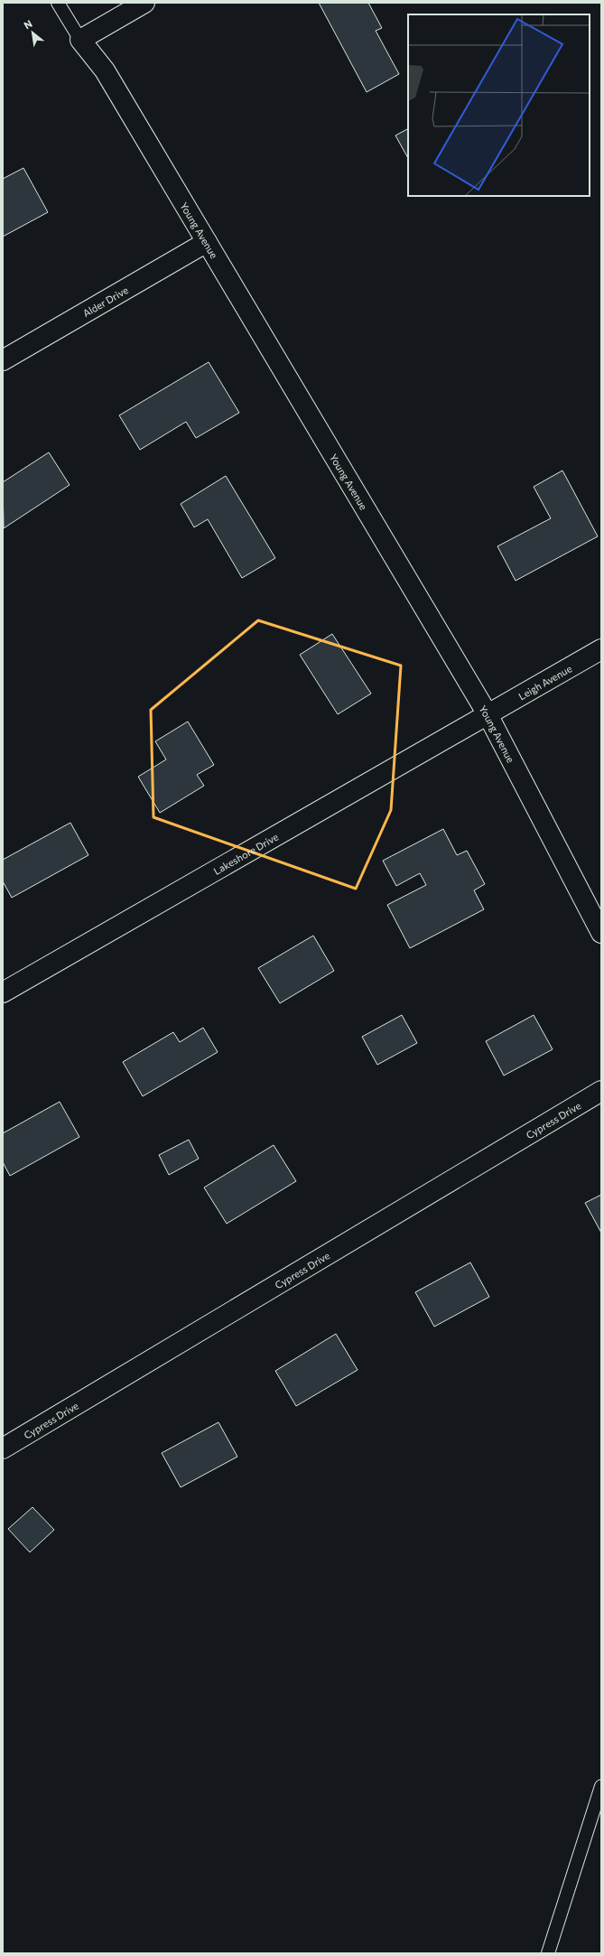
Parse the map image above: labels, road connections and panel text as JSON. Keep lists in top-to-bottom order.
{
  "streets": {
    "street": [
      "Young Avenue",
      "Alder Drive",
      "Leigh Avenue",
      "Lakeshore Drive",
      "Cypress Drive"
    ]
  },
  "crossings": [
    ["Young Avenue", "Alder Drive"],
    ["Young Avenue", "Leigh Avenue"],
    ["Young Avenue", "Lakeshore Drive"],
    ["Leigh Avenue", "Lakeshore Drive"]
  ],
  "north": "top left"
}
